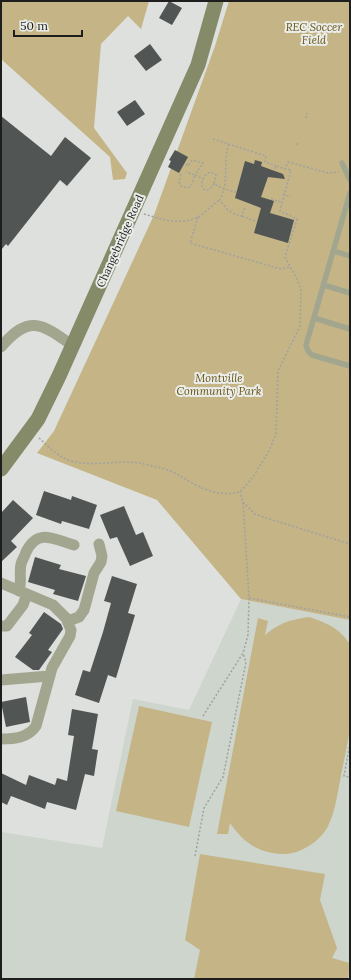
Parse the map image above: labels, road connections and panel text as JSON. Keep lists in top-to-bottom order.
{
  "streets": {
    "main road": ["Changebridge Road"]
  },
  "parks": ["REC Soccer Field", "Montville Community Park"],
  "scale_bar": "50 m"
}
